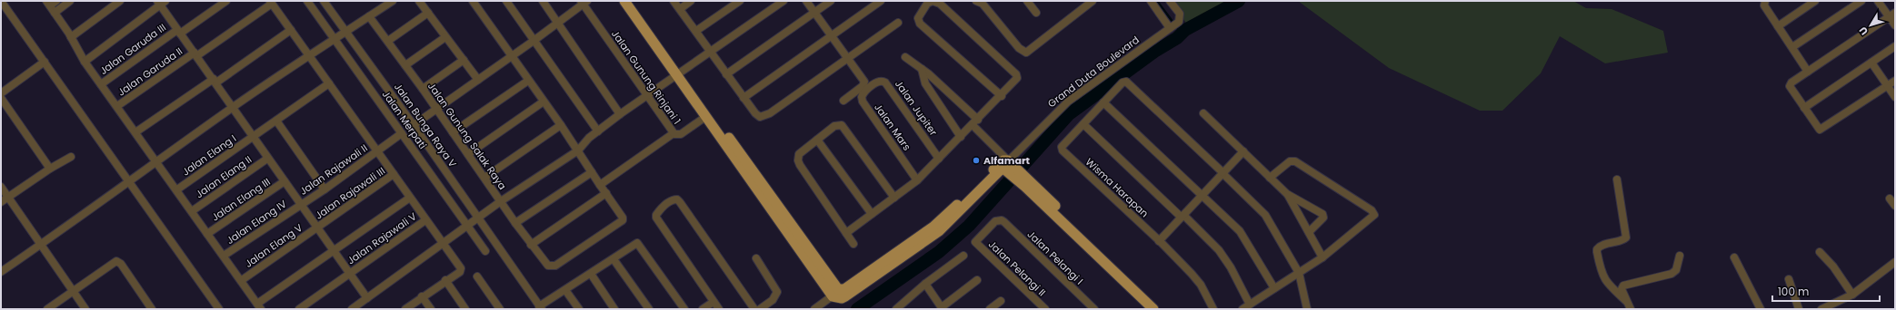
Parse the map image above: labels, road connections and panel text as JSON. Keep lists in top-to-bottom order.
{
  "streets": {
    "street": [
      "Jalan Garuda III",
      "Jalan Garuda II",
      "Grand Duta Boulevard",
      "Jalan Gunung Rinjani 1",
      "Jalan Jupiter",
      "Jalan Merpati",
      "Jalan Bunga Raya V",
      "Jalan Mars",
      "Jalan Gunung Salak Raya",
      "Jalan Elang I",
      "Jalan Rajawali II",
      "Jalan Elang II",
      "Wisma Harapan",
      "Jalan Rajawali III",
      "Jalan Elang III",
      "Jalan Elang IV",
      "Jalan Rajawali V",
      "Jalan Elang V",
      "Jalan Pelangi I",
      "Jalan Pelangi II"
    ]
  },
  "crossings": [
    ["Jalan Jupiter", "Jalan Mars"],
    ["Jalan Merpati", "Jalan Rajawali II"],
    ["Jalan Rajawali II", "Jalan Elang IV"],
    ["Jalan Rajawali III", "Jalan Elang V"],
    ["Jalan Pelangi I", "Jalan Pelangi II"]
  ],
  "places": ["Alfamart"],
  "scale_bar": "100 m",
  "north": "bottom left"
}
